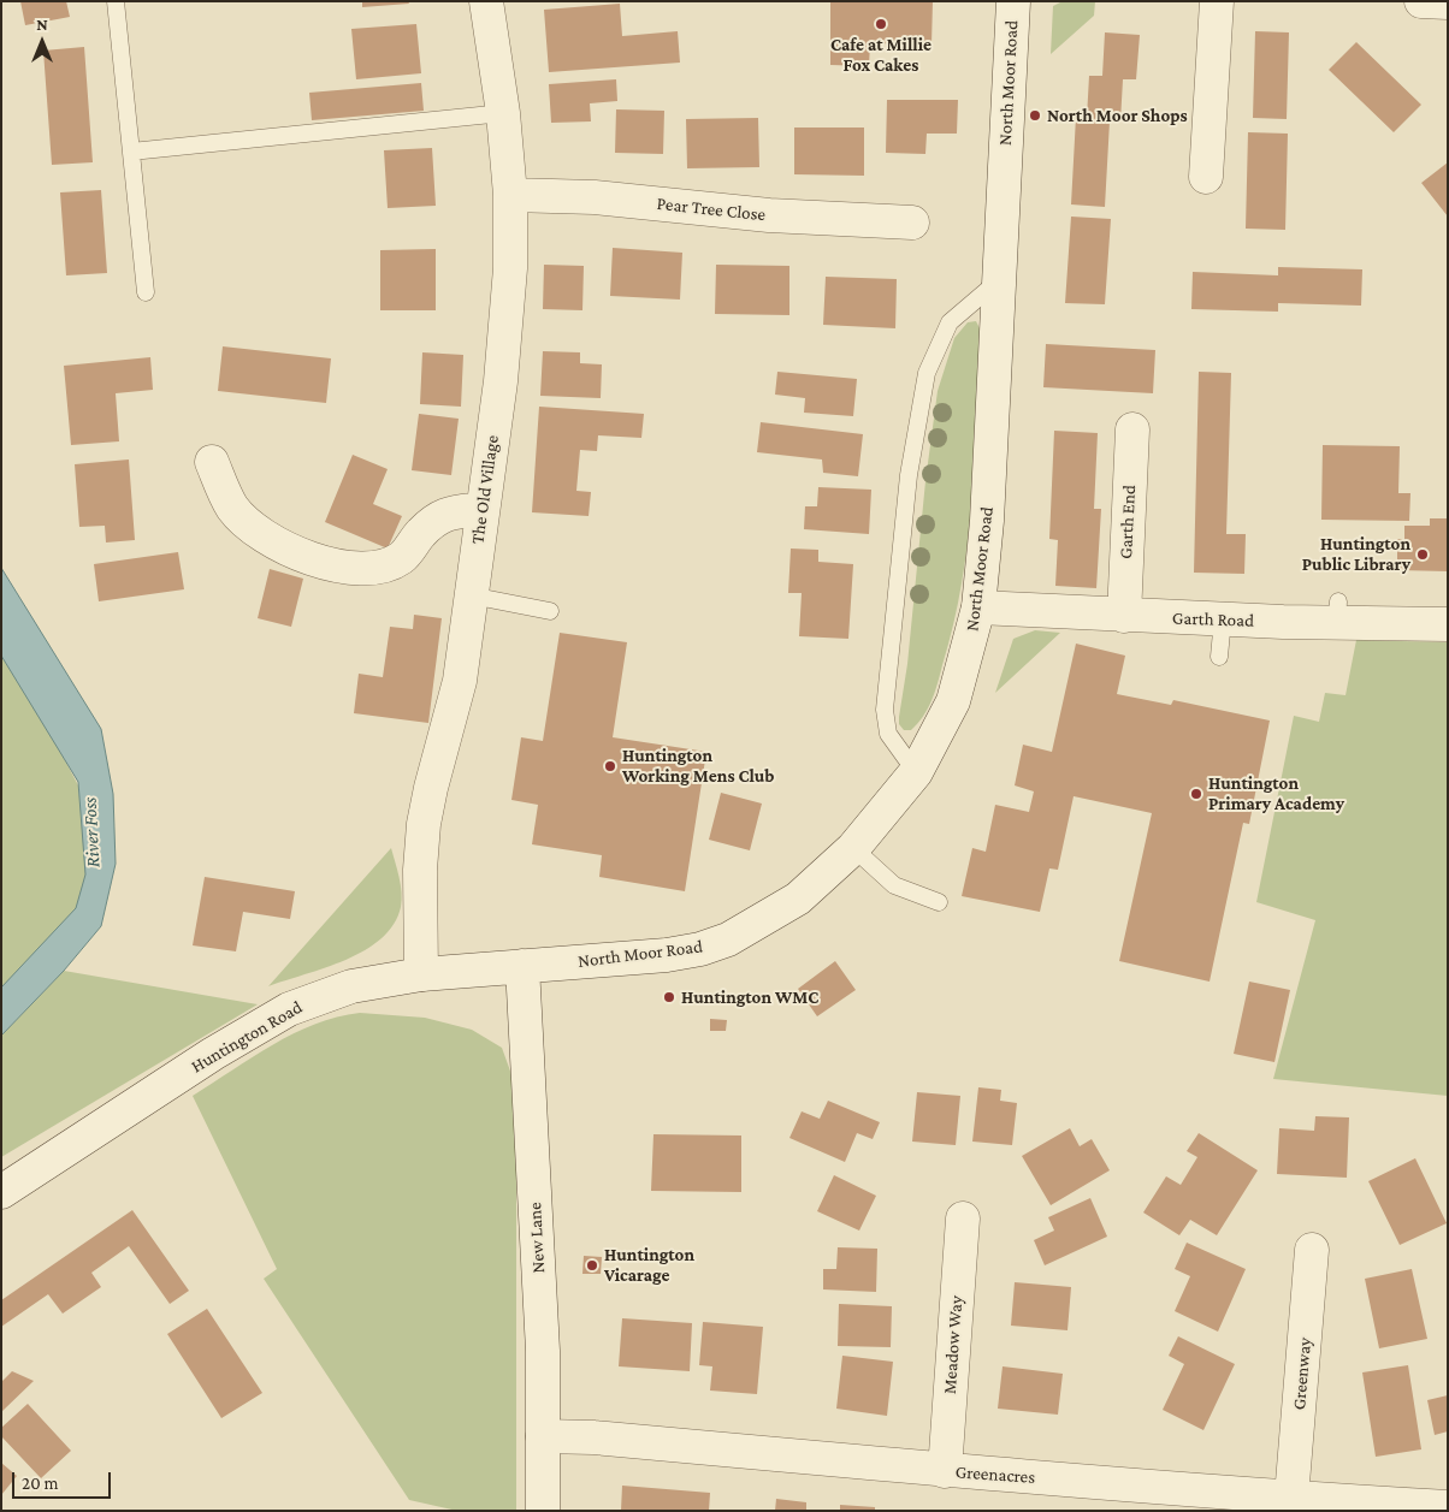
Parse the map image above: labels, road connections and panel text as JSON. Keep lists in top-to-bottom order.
{
  "streets": {
    "street": [
      "North Moor Road",
      "Pear Tree Close",
      "The Old Village",
      "Garth End",
      "Garth Road",
      "Huntington Road",
      "New Lane",
      "Meadow Way",
      "Greenway",
      "Greenacres"
    ]
  },
  "crossings": [
    ["North Moor Road", "Garth Road"],
    ["North Moor Road", "Huntington Road"],
    ["North Moor Road", "New Lane"],
    ["Pear Tree Close", "The Old Village"],
    ["The Old Village", "Huntington Road"],
    ["Garth End", "Garth Road"],
    ["Huntington Road", "New Lane"],
    ["New Lane", "Greenacres"],
    ["Meadow Way", "Greenacres"],
    ["Greenway", "Greenacres"]
  ],
  "water": ["River Foss"],
  "places": [
    "Cafe at Millie Fox Cakes",
    "North Moor Shops",
    "Huntington Public Library",
    "Huntington Working Mens Club",
    "Huntington Primary Academy",
    "Huntington WMC",
    "Huntington Vicarage"
  ],
  "scale_bar": "20 m",
  "north": "top"
}
